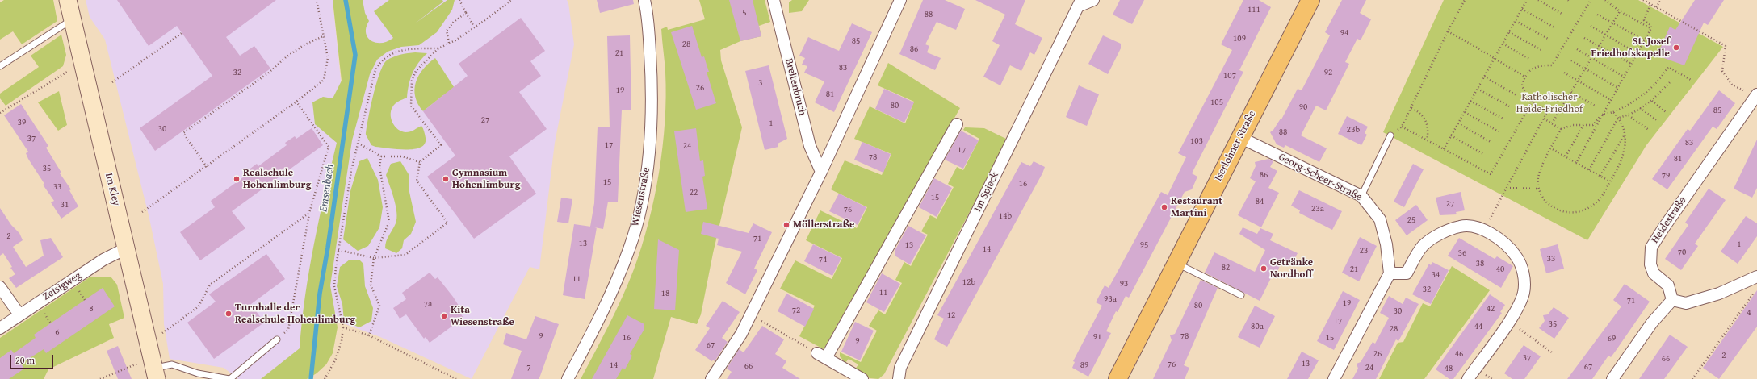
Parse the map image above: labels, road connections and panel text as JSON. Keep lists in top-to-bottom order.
{
  "streets": {
    "main road": ["Iserlohner Straße"],
    "street": [
      "Breitenbruch",
      "Georg-Scheer-Straße",
      "Im Kley",
      "Im Spieck",
      "Wiesenstraße",
      "Heidestraße",
      "Zeisigweg"
    ]
  },
  "crossings": [
    ["Iserlohner Straße", "Georg-Scheer-Straße"],
    ["Im Kley", "Zeisigweg"]
  ],
  "water": ["Emsenbach"],
  "parks": ["Katholischer Heide-Friedhof"],
  "places": [
    "St. Josef Friedhofskapelle",
    "Realschule Hohenlimburg",
    "Gymnasium Hohenlimburg",
    "Restaurant Martini",
    "Möllerstraße",
    "Getränke Nordhoff",
    "Turnhalle der Realschule Hohenlimburg",
    "Kita Wiesenstraße"
  ],
  "house_numbers": [
    "111",
    "5",
    "88",
    "94",
    "109",
    "85",
    "28",
    "86",
    "21",
    "83",
    "32",
    "92",
    "107",
    "3",
    "26",
    "19",
    "81",
    "105",
    "80",
    "90",
    "85",
    "27",
    "39",
    "1",
    "30",
    "23b",
    "88",
    "37",
    "103",
    "83",
    "17",
    "24",
    "17",
    "78",
    "81",
    "35",
    "86",
    "79",
    "15",
    "16",
    "33",
    "22",
    "15",
    "84",
    "27",
    "31",
    "23a",
    "76",
    "14b",
    "25",
    "2",
    "71",
    "13",
    "1",
    "13",
    "95",
    "14",
    "23",
    "70",
    "36",
    "33",
    "74",
    "38",
    "82",
    "21",
    "40",
    "34",
    "11",
    "12b",
    "93",
    "32",
    "11",
    "18",
    "93a",
    "71",
    "19",
    "7a",
    "80",
    "8",
    "42",
    "72",
    "30",
    "4",
    "12",
    "17",
    "35",
    "80a",
    "44",
    "28",
    "6",
    "9",
    "78",
    "91",
    "16",
    "15",
    "69",
    "9",
    "67",
    "26",
    "46",
    "2",
    "37",
    "66",
    "13",
    "76",
    "14",
    "89",
    "66",
    "67",
    "7",
    "24",
    "48"
  ],
  "scale_bar": "20 m"
}
